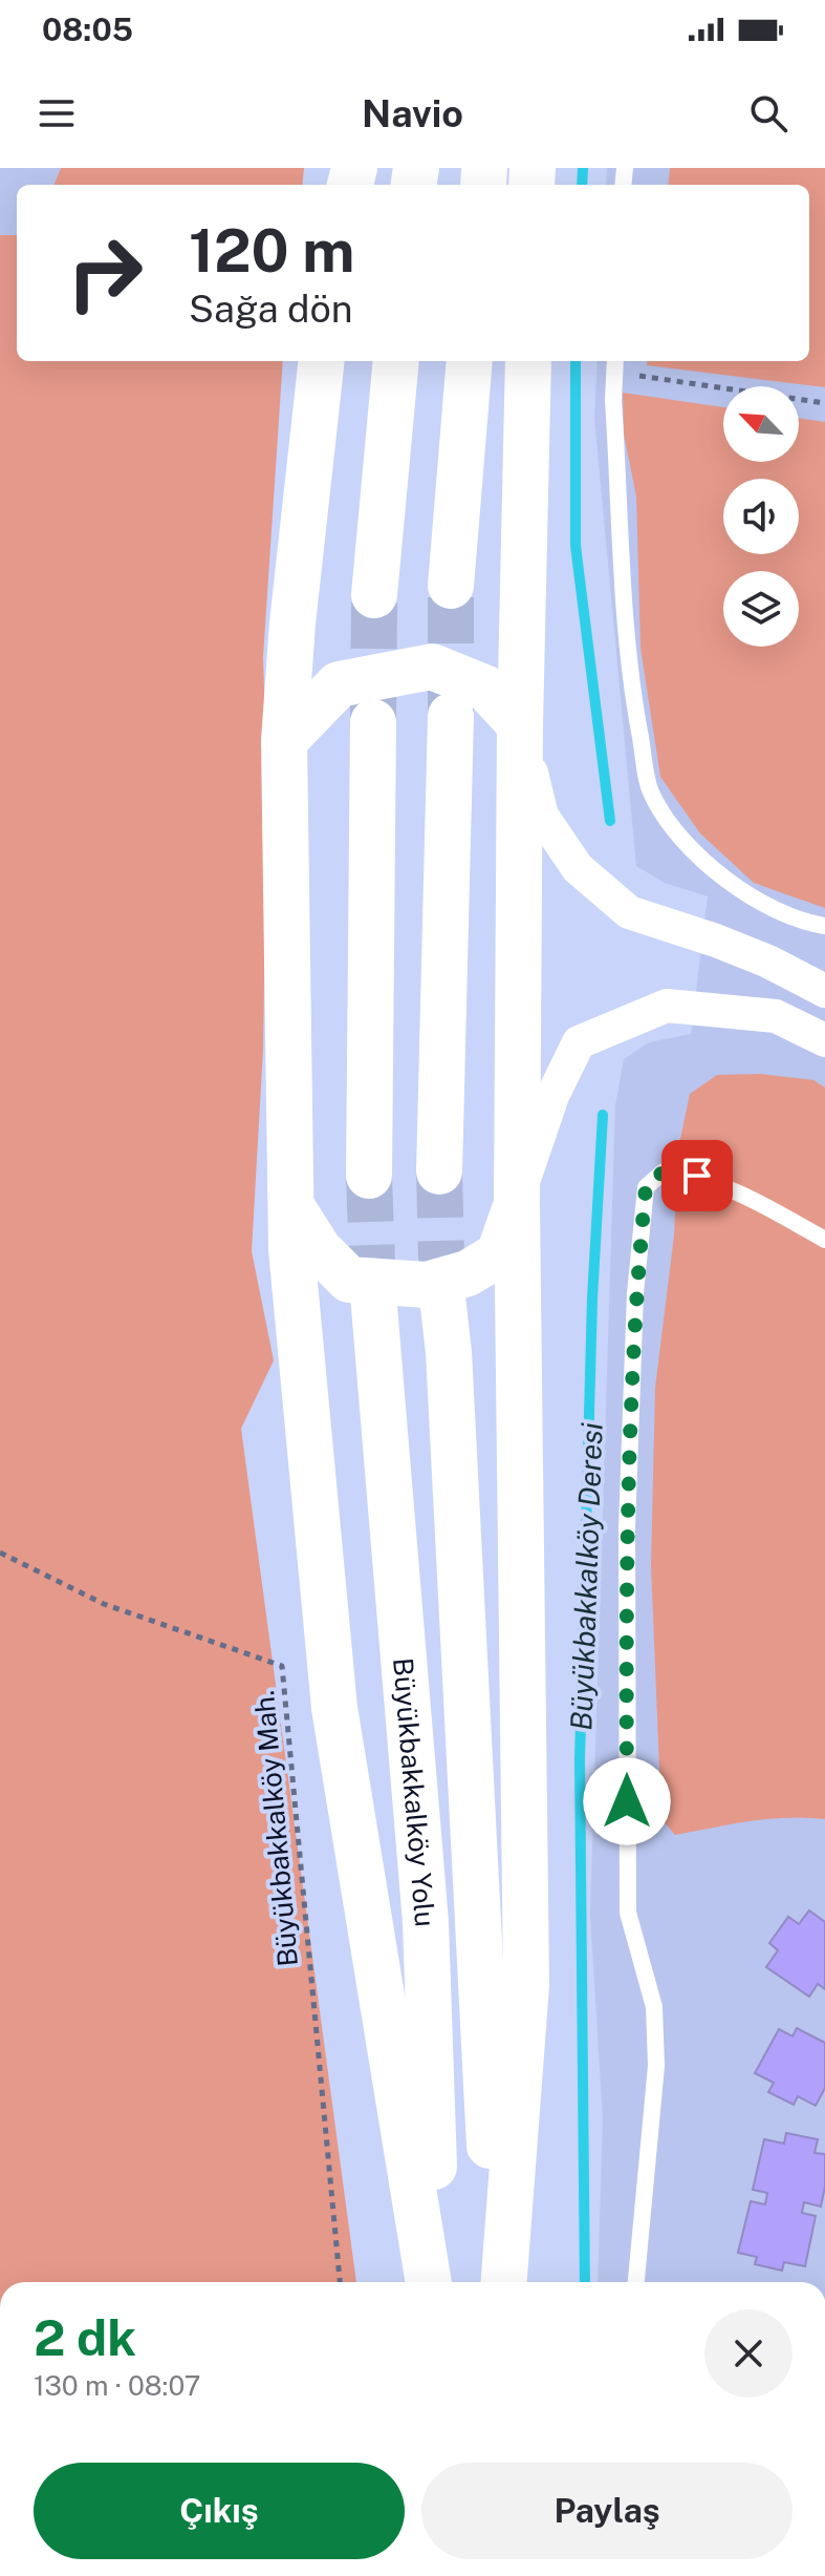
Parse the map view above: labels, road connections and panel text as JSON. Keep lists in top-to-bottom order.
{
  "streets": {
    "highway": ["Büyükbakkalköy Yolu"],
    "path": ["Büyükbakkalköy Mah."]
  },
  "water": ["Büyükbakkalköy Deresi"],
  "north": "top left",
  "page": {
    "status": "08:05",
    "header": "Navio",
    "turn": ["120 m", "Sağa dön"],
    "heading": ["2 dk", "130 m · 08:07"],
    "buttons": ["Çıkış", "Paylaş"]
  }
}
